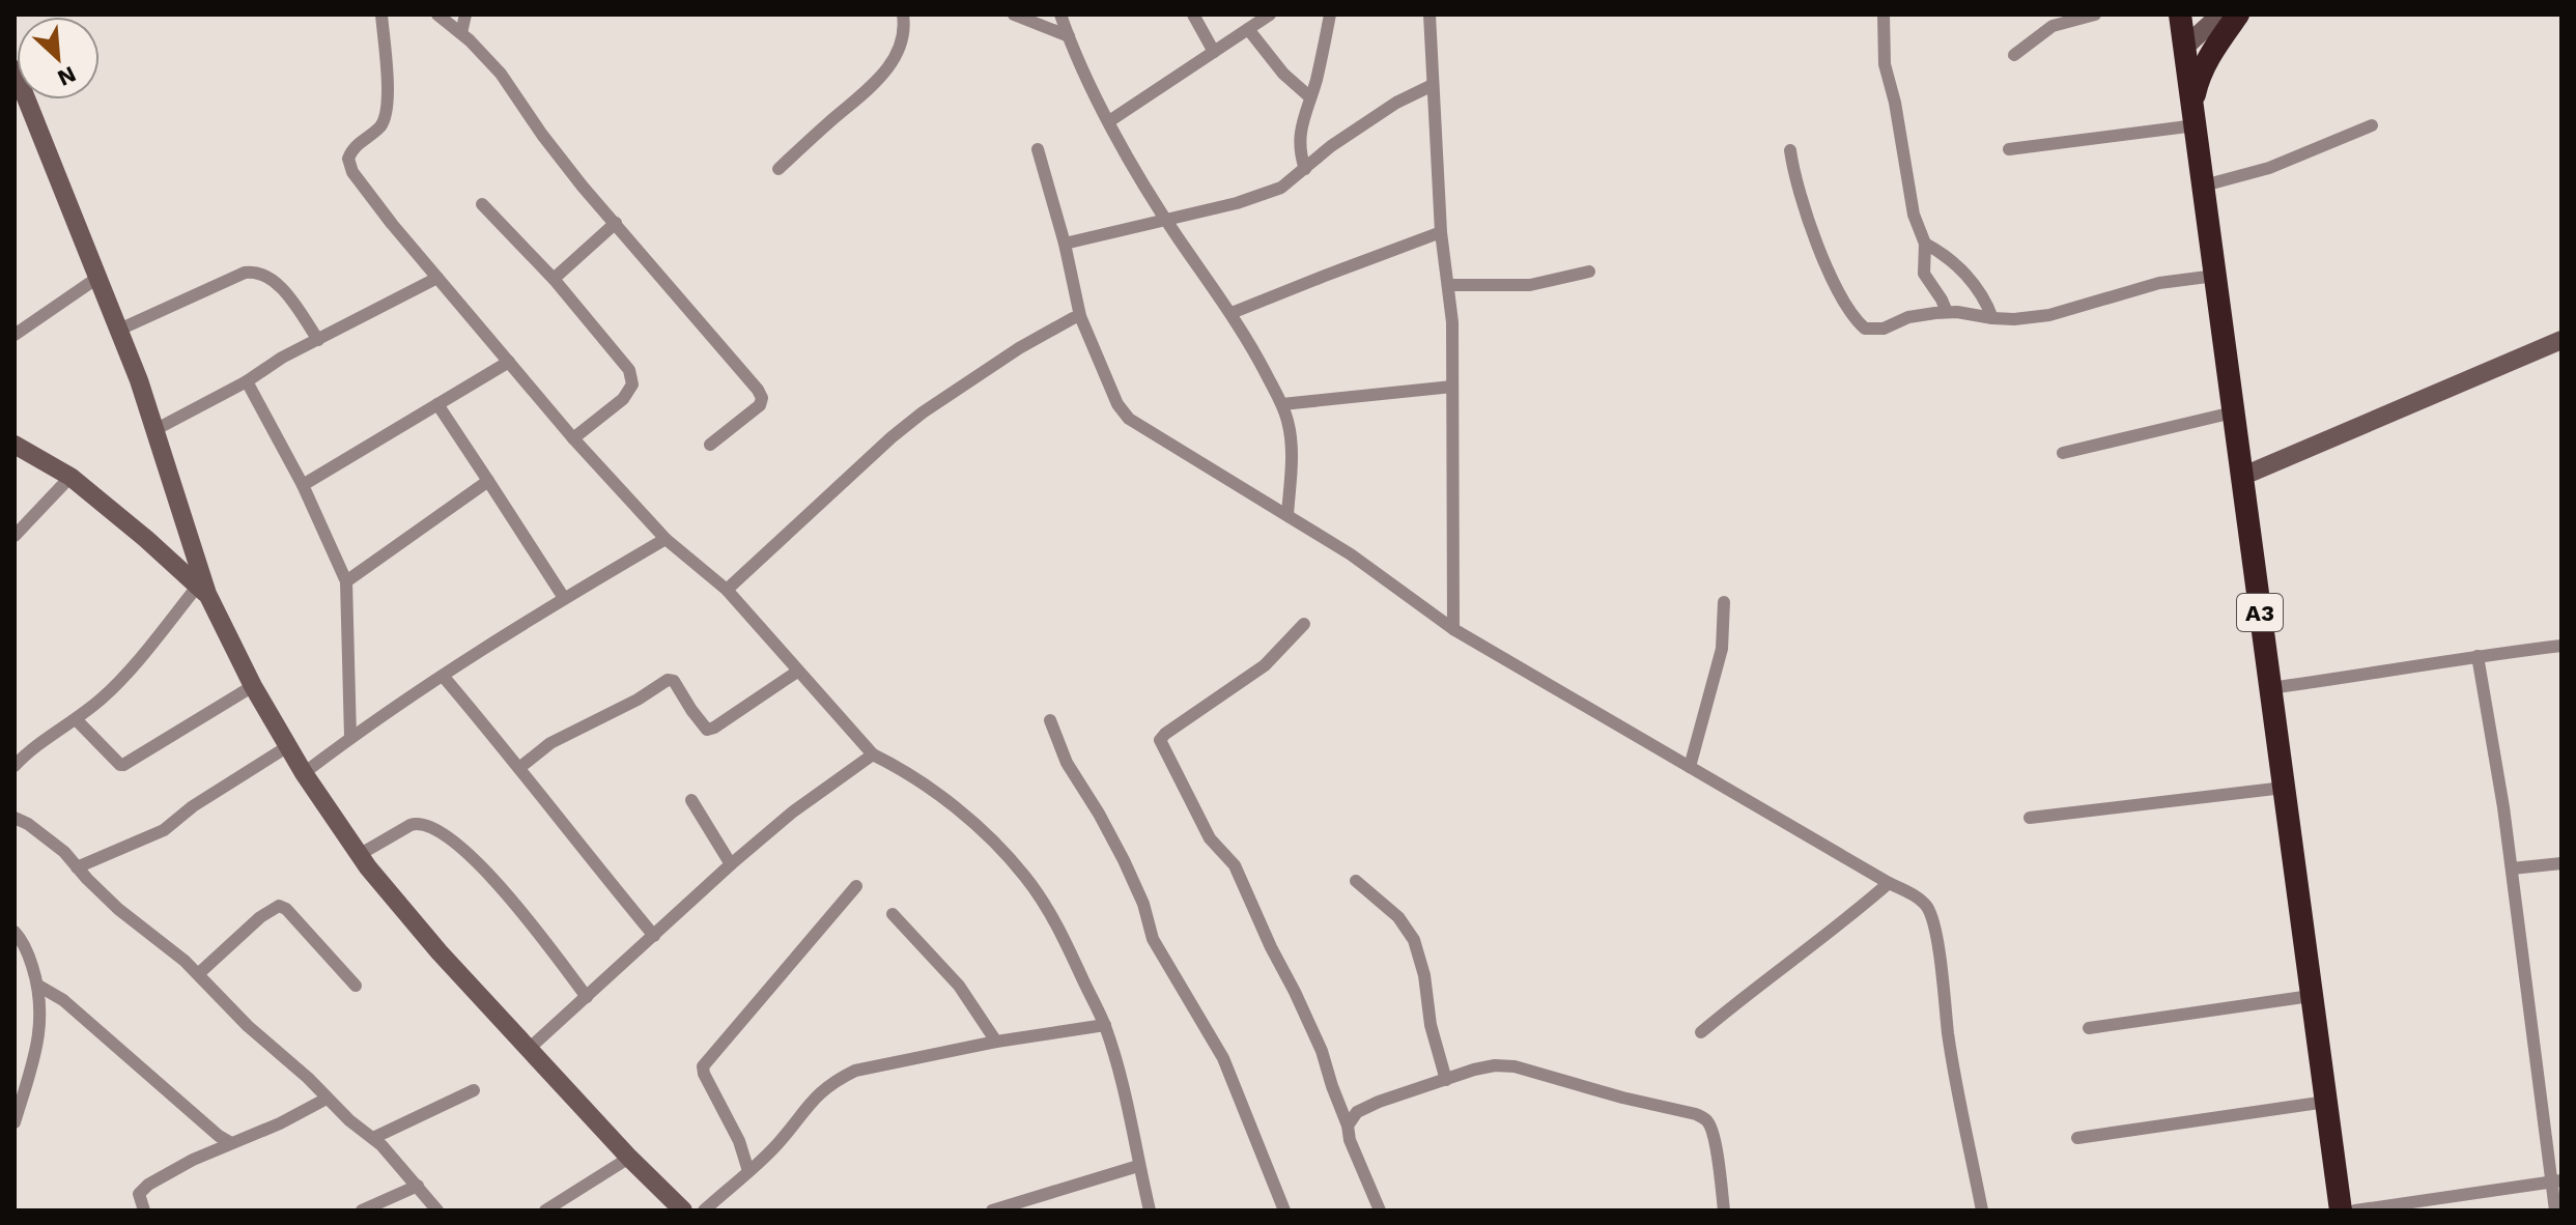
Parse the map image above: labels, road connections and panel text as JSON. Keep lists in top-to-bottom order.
{
  "streets": {
    "highway": ["A3"]
  },
  "north": "bottom right"
}
